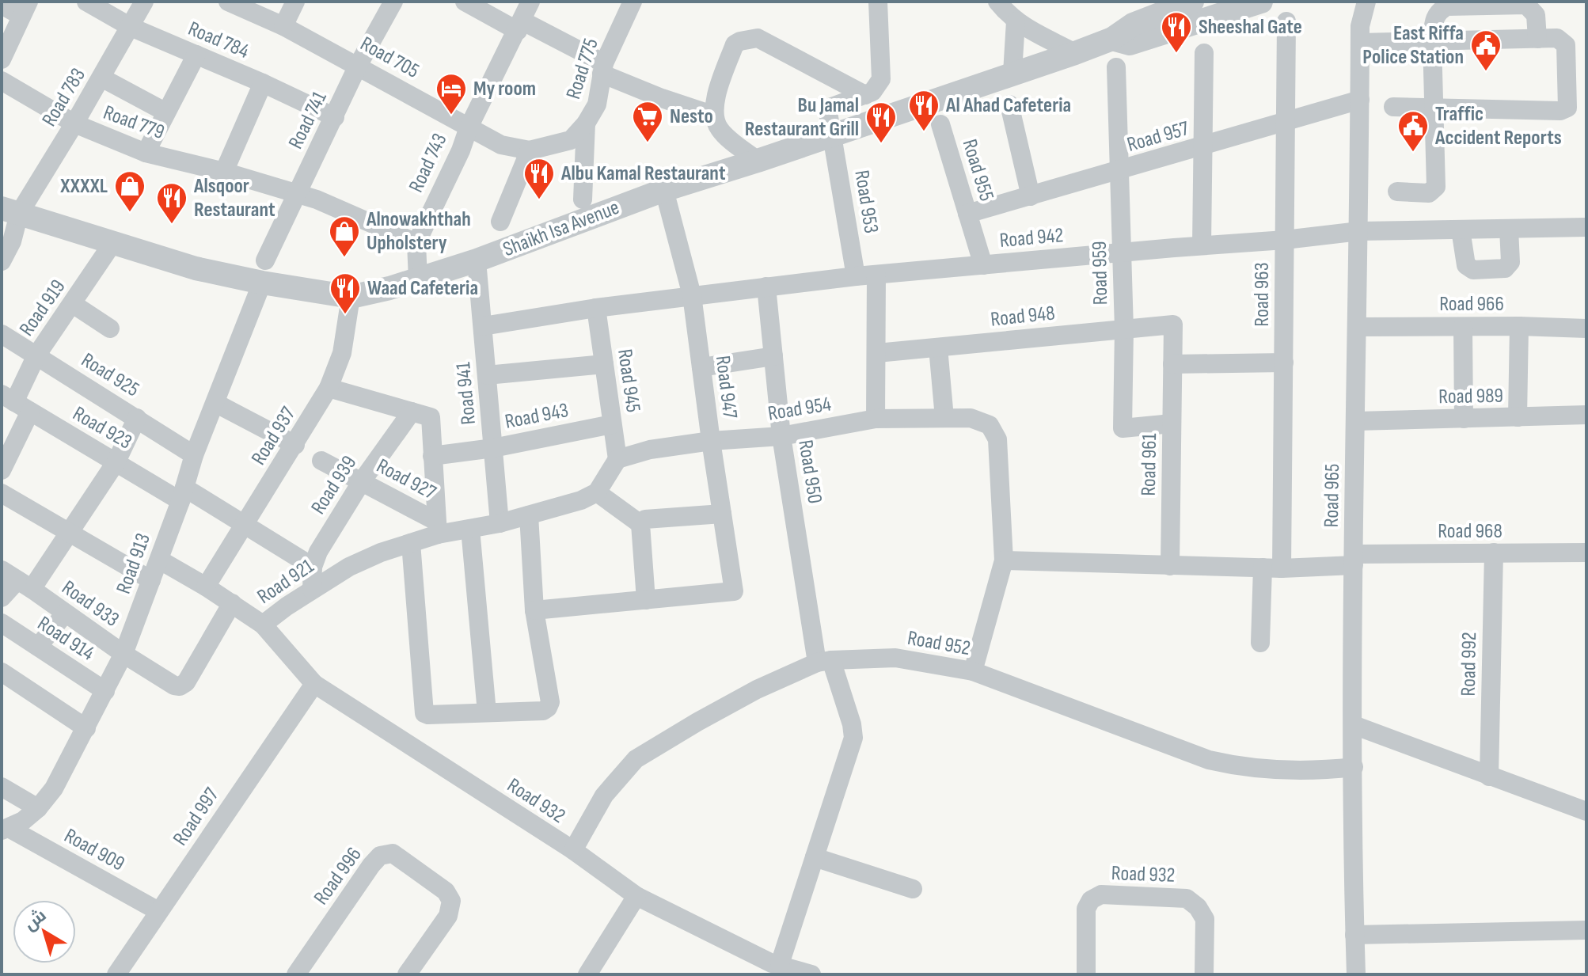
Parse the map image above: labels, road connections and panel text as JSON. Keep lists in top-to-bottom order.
{
  "streets": {
    "street": [
      "Road 784",
      "Road 705",
      "Road 775",
      "Road 783",
      "Road 741",
      "Road 779",
      "Road 957",
      "Road 743",
      "Road 955",
      "Road 953",
      "Shaikh Isa Avenue",
      "Road 942",
      "Road 959",
      "Road 963",
      "Road 966",
      "Road 919",
      "Road 948",
      "Road 925",
      "Road 945",
      "Road 947",
      "Road 941",
      "Road 989",
      "Road 954",
      "Road 943",
      "Road 923",
      "Road 937",
      "Road 961",
      "Road 950",
      "Road 927",
      "Road 939",
      "Road 965",
      "Road 968",
      "Road 913",
      "Road 921",
      "Road 933",
      "Road 914",
      "Road 952",
      "Road 992",
      "Road 932",
      "Road 997",
      "Road 909",
      "Road 996"
    ]
  },
  "crossings": [
    ["Road 784", "Road 783"],
    ["Road 784", "Road 741"],
    ["Road 705", "Road 775"],
    ["Road 705", "Road 741"],
    ["Road 705", "Road 743"],
    ["Road 783", "Road 779"],
    ["Road 783", "Shaikh Isa Avenue"],
    ["Road 741", "Road 779"],
    ["Road 741", "Shaikh Isa Avenue"],
    ["Road 741", "Road 913"],
    ["Road 779", "Road 743"],
    ["Road 957", "Road 955"],
    ["Road 957", "Road 959"],
    ["Road 957", "Road 963"],
    ["Road 957", "Road 965"],
    ["Road 743", "Shaikh Isa Avenue"],
    ["Road 955", "Road 942"],
    ["Road 953", "Shaikh Isa Avenue"],
    ["Road 953", "Road 942"],
    ["Shaikh Isa Avenue", "Road 919"],
    ["Shaikh Isa Avenue", "Road 947"],
    ["Shaikh Isa Avenue", "Road 941"],
    ["Shaikh Isa Avenue", "Road 937"],
    ["Shaikh Isa Avenue", "Road 913"],
    ["Road 942", "Road 959"],
    ["Road 942", "Road 963"],
    ["Road 942", "Road 945"],
    ["Road 942", "Road 947"],
    ["Road 942", "Road 941"],
    ["Road 942", "Road 950"],
    ["Road 942", "Road 965"],
    ["Road 959", "Road 948"],
    ["Road 959", "Road 961"],
    ["Road 966", "Road 965"],
    ["Road 919", "Road 925"],
    ["Road 919", "Road 923"],
    ["Road 948", "Road 961"],
    ["Road 925", "Road 913"],
    ["Road 925", "Road 933"],
    ["Road 945", "Road 954"],
    ["Road 945", "Road 943"],
    ["Road 947", "Road 954"],
    ["Road 941", "Road 943"],
    ["Road 941", "Road 921"],
    ["Road 989", "Road 965"],
    ["Road 954", "Road 950"],
    ["Road 923", "Road 937"],
    ["Road 923", "Road 939"],
    ["Road 923", "Road 913"],
    ["Road 923", "Road 933"],
    ["Road 937", "Road 921"],
    ["Road 950", "Road 952"],
    ["Road 950", "Road 932"],
    ["Road 927", "Road 939"],
    ["Road 927", "Road 921"],
    ["Road 939", "Road 921"],
    ["Road 965", "Road 968"],
    ["Road 965", "Road 952"],
    ["Road 968", "Road 992"],
    ["Road 913", "Road 921"],
    ["Road 913", "Road 933"],
    ["Road 913", "Road 914"],
    ["Road 913", "Road 909"],
    ["Road 921", "Road 933"],
    ["Road 921", "Road 932"],
    ["Road 952", "Road 932"],
    ["Road 932", "Road 997"],
    ["Road 997", "Road 909"]
  ],
  "places": {
    "restaurant": [
      "Sheeshal Gate",
      "Al Ahad Cafeteria",
      "Bu Jamal Restaurant Grill",
      "Albu Kamal Restaurant",
      "Alsqoor Restaurant",
      "Waad Cafeteria"
    ],
    "public building": ["East Riffa Police Station", "Traffic Accident Reports"],
    "hotel": ["My room"],
    "supermarket": ["Nesto"],
    "shop": ["XXXXL", "Alnowakhthah Upholstery"]
  },
  "north": "top left"
}
